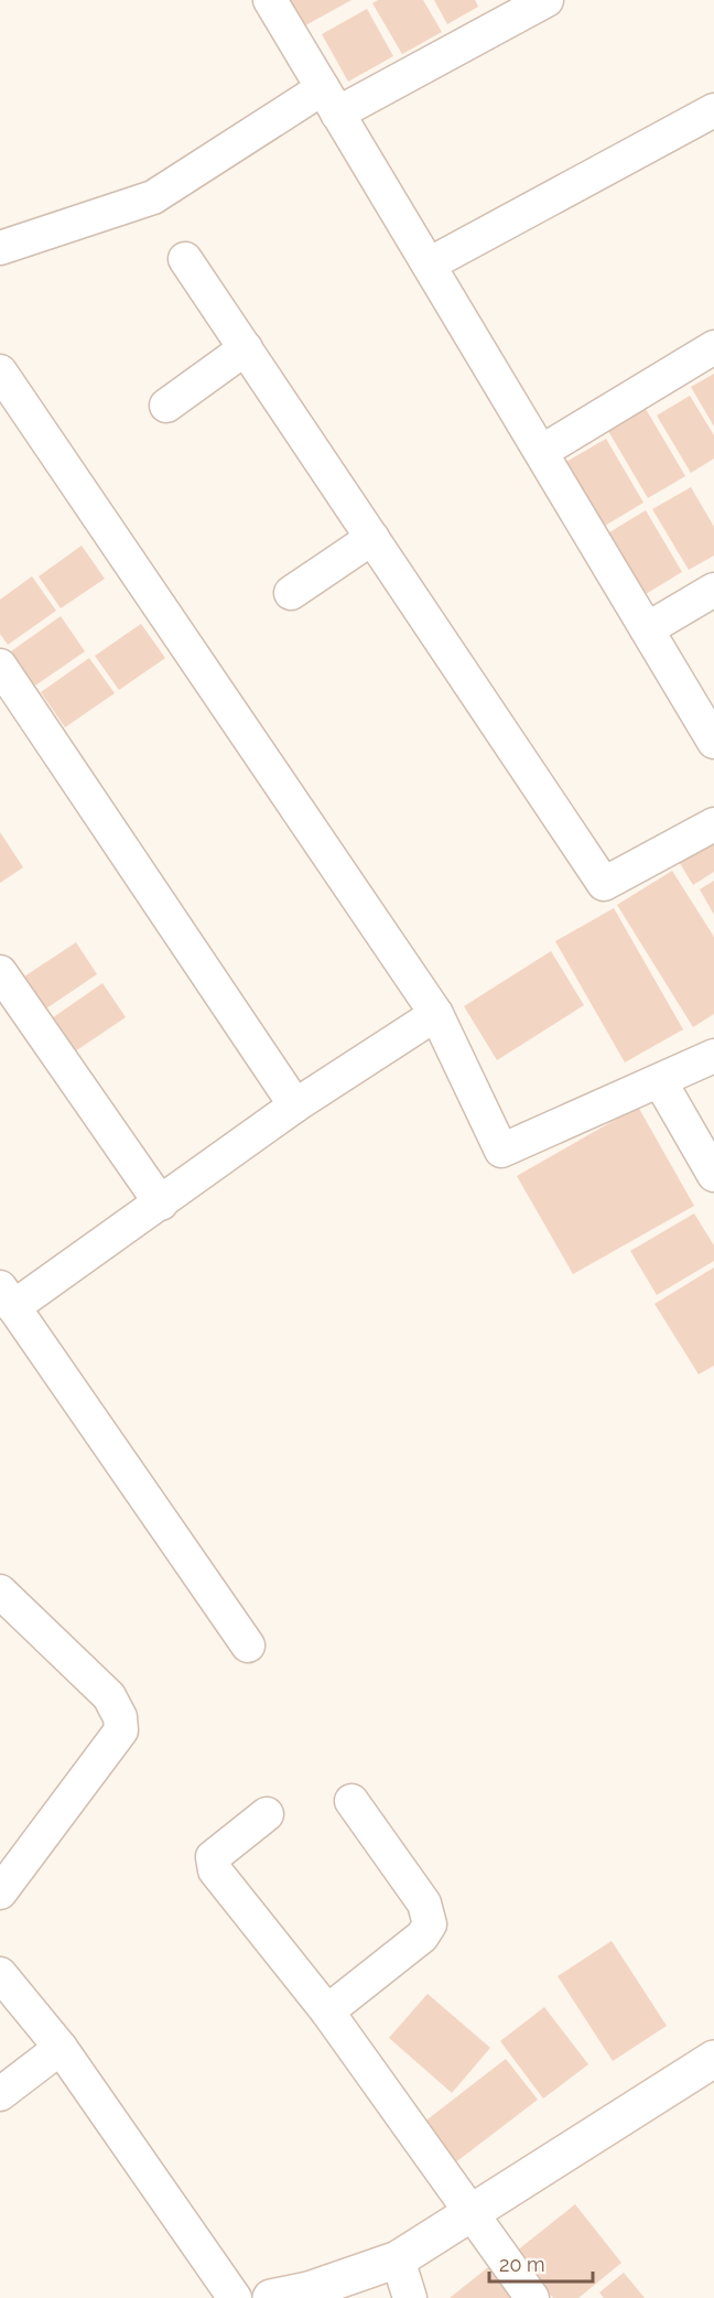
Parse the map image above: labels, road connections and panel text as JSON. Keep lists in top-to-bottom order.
{
  "scale_bar": "20 m"
}
